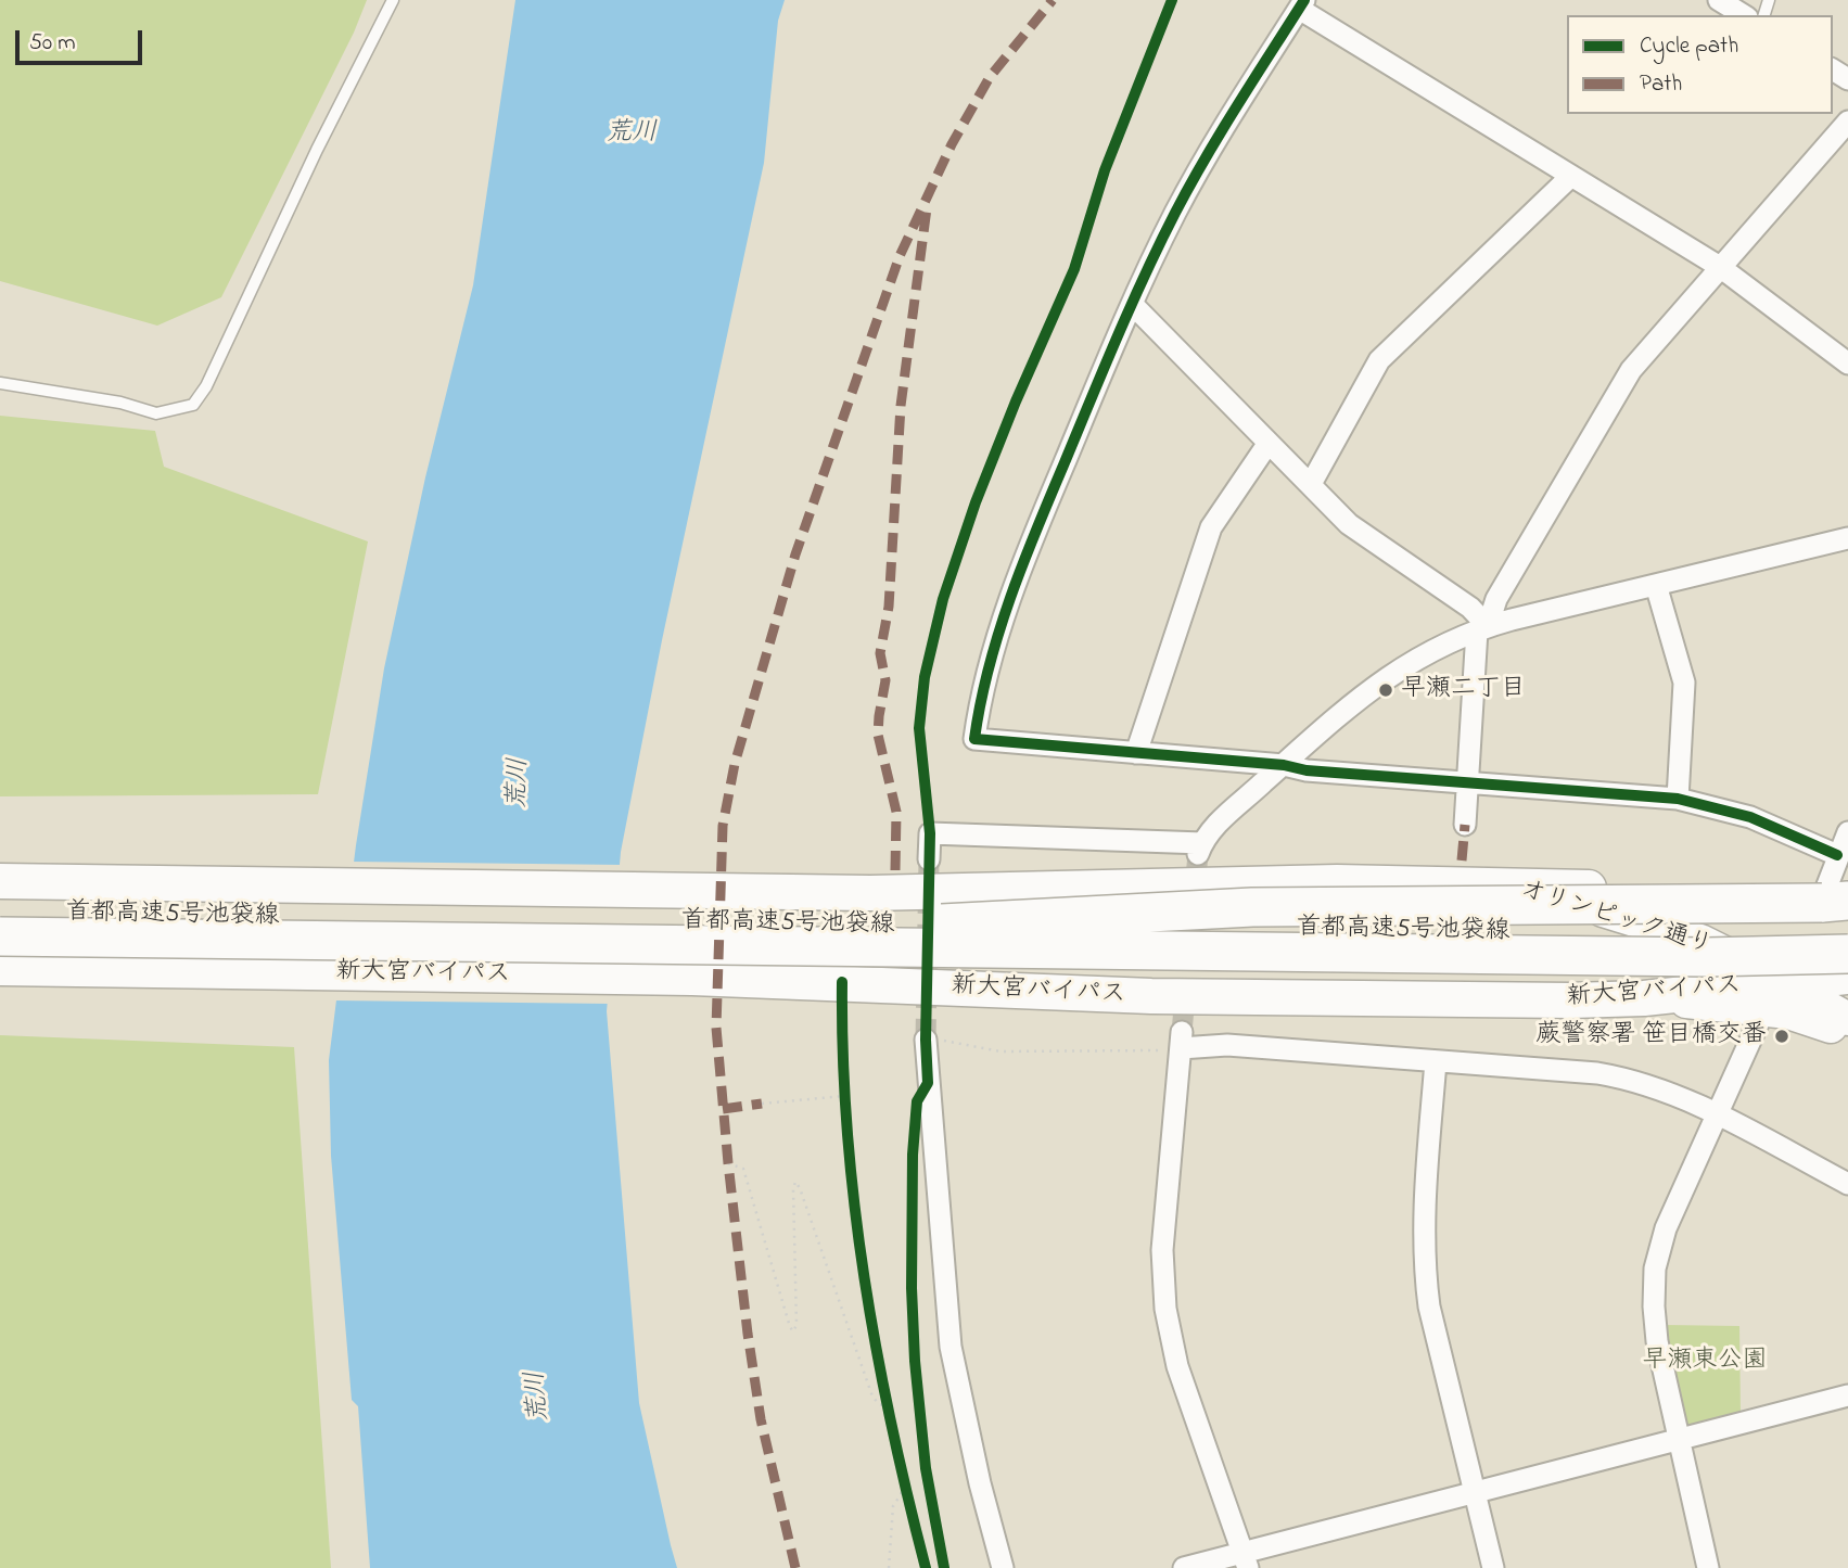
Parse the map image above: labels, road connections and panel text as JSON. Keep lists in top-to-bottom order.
{
  "streets": {
    "highway": ["首都高速5号池袋線", "新大宮バイパス"],
    "main road": ["オリンピック通り"]
  },
  "crossings": [
    ["首都高速5号池袋線", "新大宮バイパス"],
    ["オリンピック通り", "新大宮バイパス"]
  ],
  "water": ["荒川"],
  "parks": ["早瀬東公園"],
  "places": ["早瀬二丁目", "蕨警察署 笹目橋交番"],
  "legend": ["Cycle path", "Path"],
  "scale_bar": "50 m"
}
